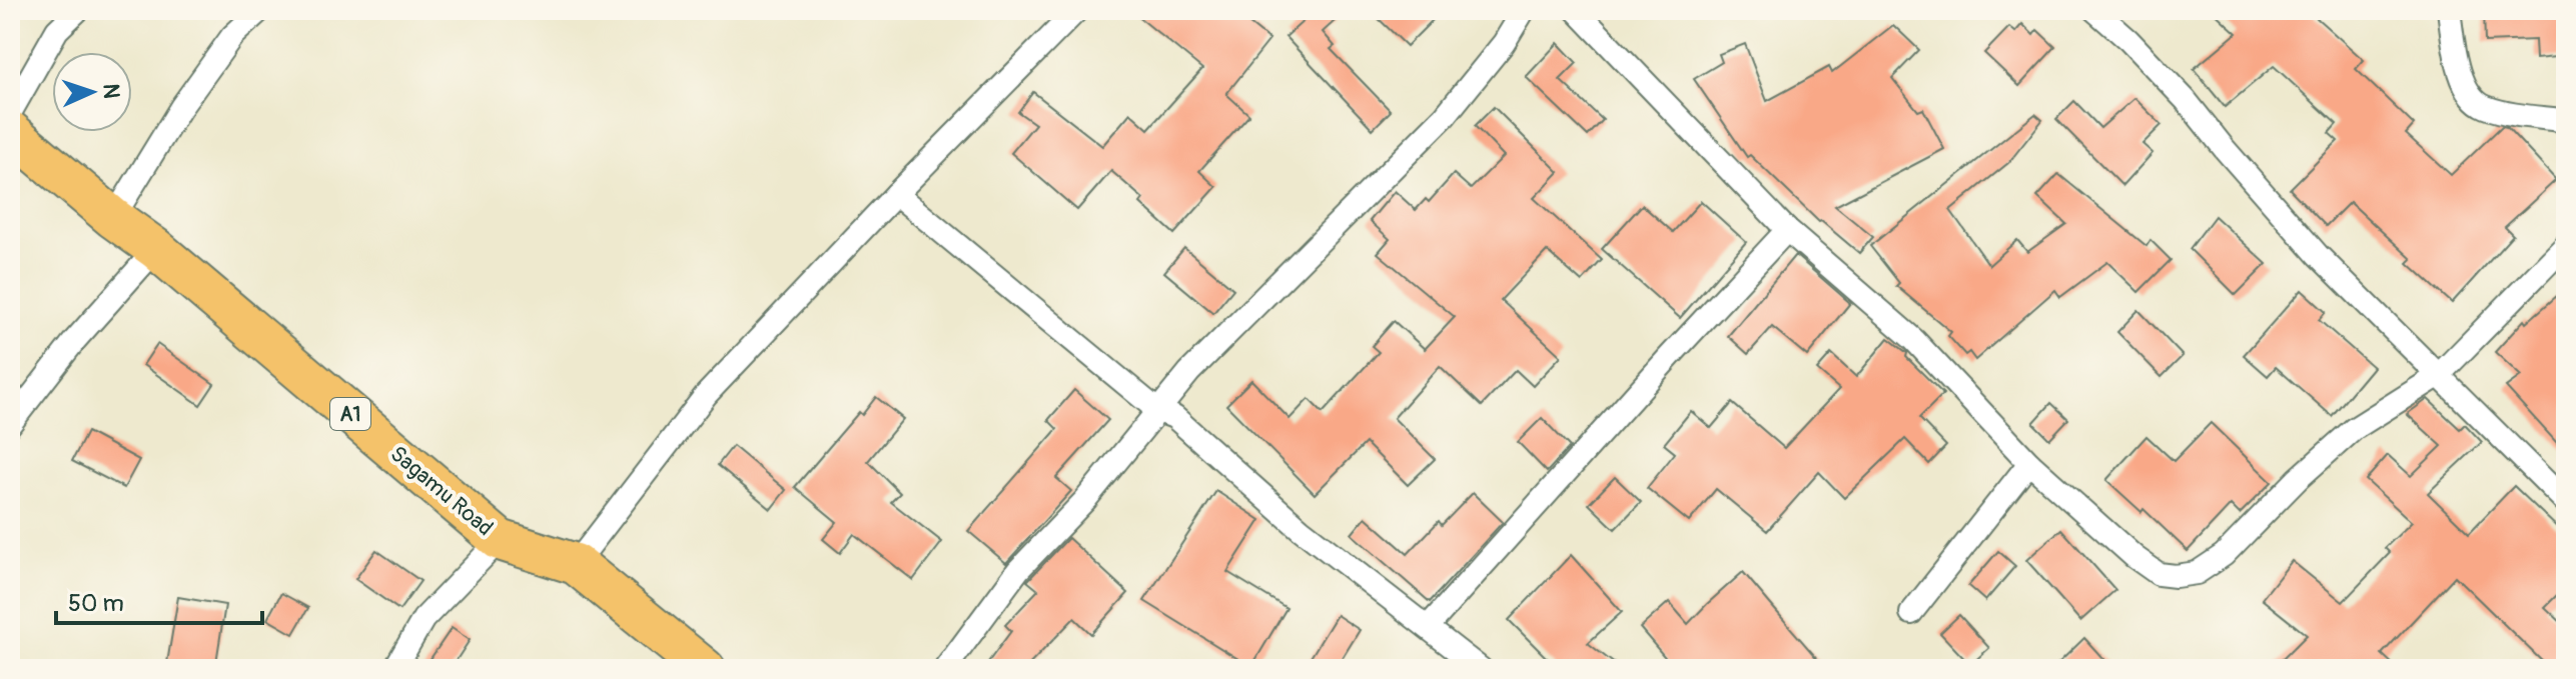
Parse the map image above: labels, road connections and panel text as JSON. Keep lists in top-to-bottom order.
{
  "streets": {
    "highway": ["A1", "Sagamu Road"]
  },
  "scale_bar": "50 m",
  "north": "right"
}
